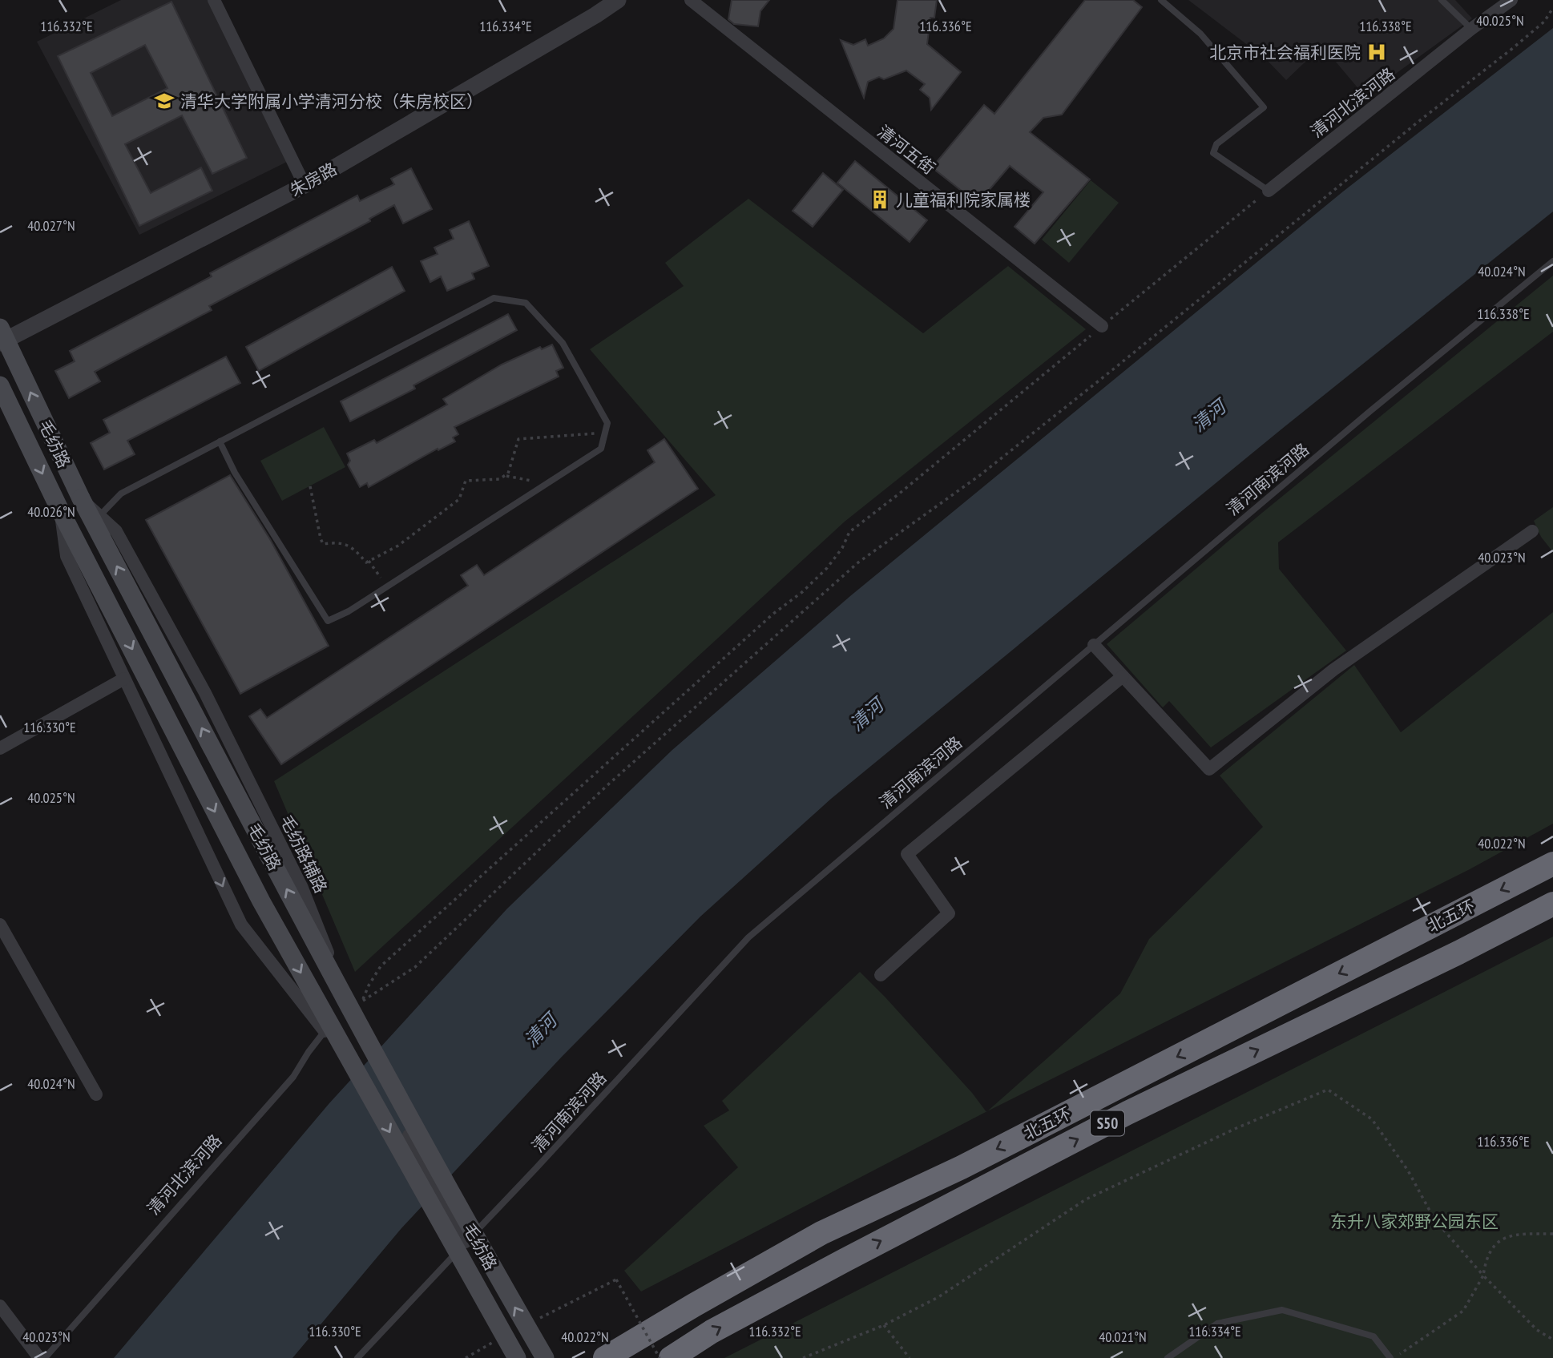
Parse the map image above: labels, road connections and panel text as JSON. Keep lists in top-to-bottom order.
{
  "streets": {
    "highway": ["北五环", "S50"],
    "main road": ["毛纺路"],
    "street": [
      "清河北滨河路",
      "清河五街",
      "朱房路",
      "毛纺路辅路"
    ],
    "lane": ["清河南滨河路"]
  },
  "crossings": [
    ["清河北滨河路", "毛纺路辅路"],
    ["朱房路", "毛纺路"],
    ["毛纺路", "毛纺路辅路"],
    ["清河南滨河路", "毛纺路辅路"]
  ],
  "water": ["清河"],
  "parks": ["东升八家郊野公园东区"],
  "places": {
    "hospital": ["北京市社会福利医院"],
    "school or university": ["清华大学附属小学清河分校（朱房校区）"],
    "building": ["儿童福利院家属楼"]
  },
  "coordinates": [
    "40.025°N",
    "116.332°E",
    "116.334°E",
    "116.336°E",
    "116.338°E",
    "40.027°N",
    "40.024°N",
    "40.026°N",
    "40.023°N",
    "116.330°E",
    "40.022°N",
    "40.021°N"
  ]
}
